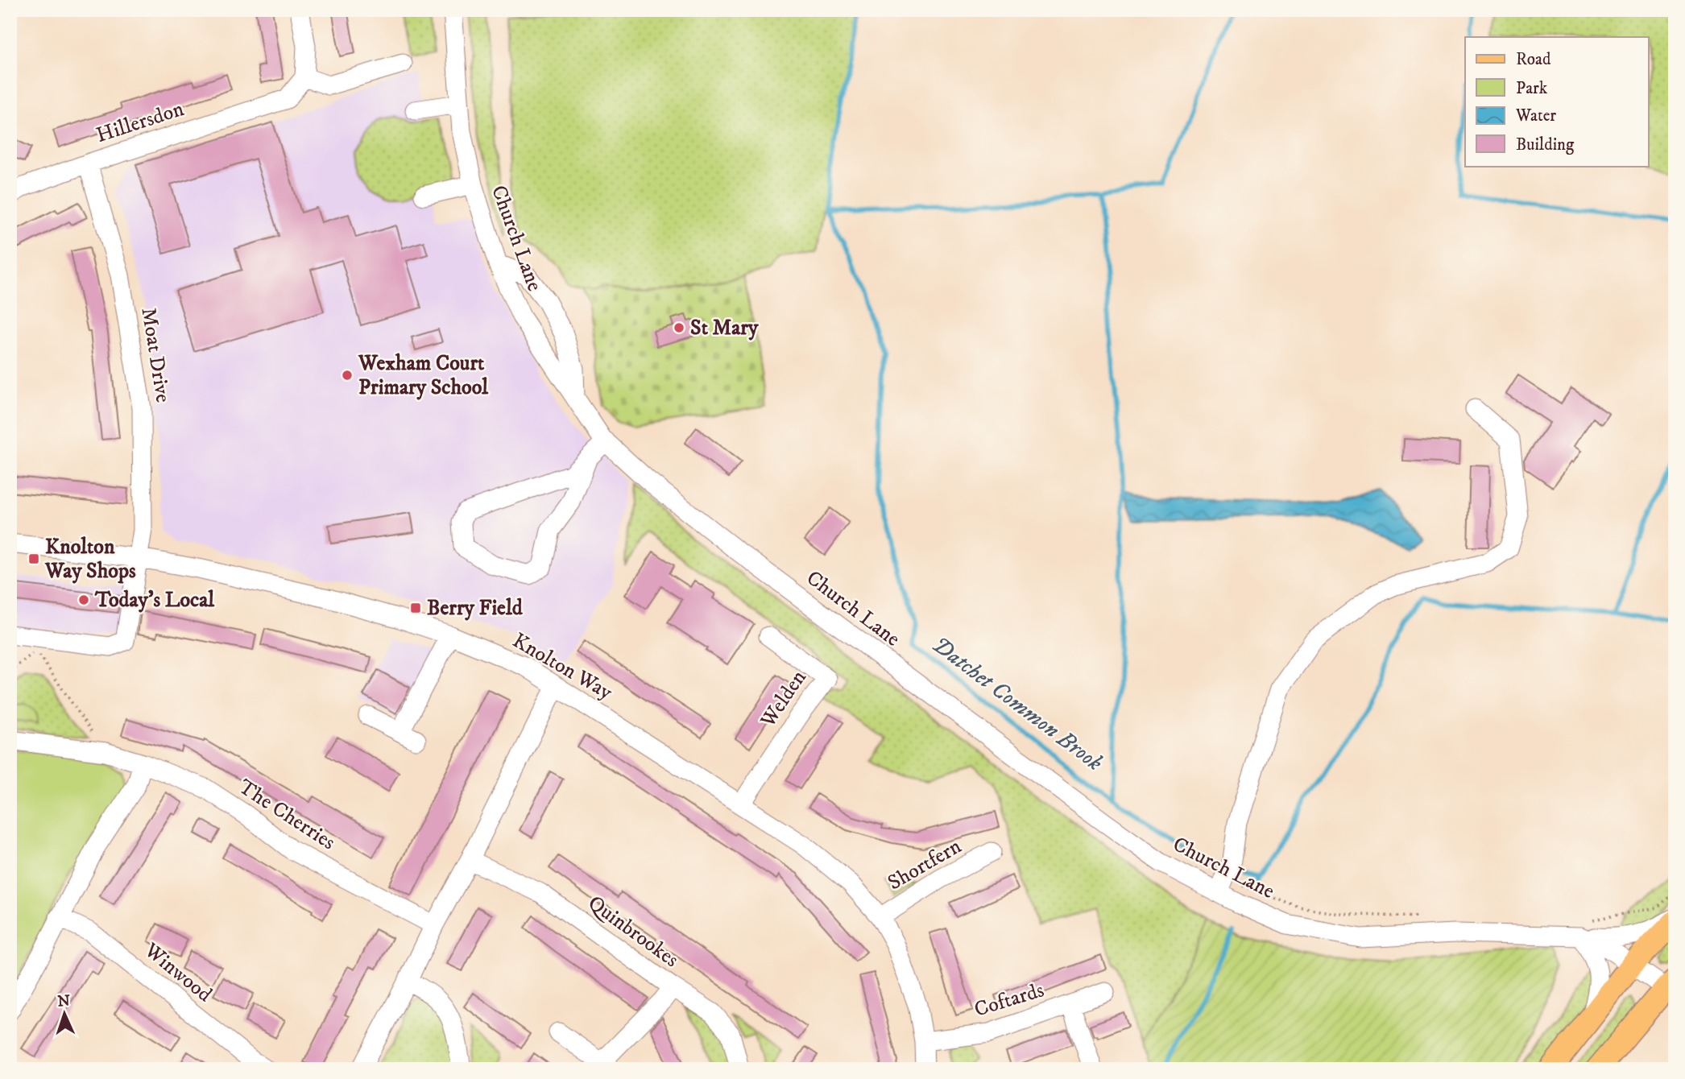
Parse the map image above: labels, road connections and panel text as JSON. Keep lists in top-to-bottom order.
{
  "streets": {
    "street": [
      "Hillersdon",
      "Church Lane",
      "Moat Drive",
      "Knolton Way",
      "Welden",
      "The Cherries",
      "Shortfern",
      "Quinbrookes",
      "Winwood",
      "Coftards"
    ]
  },
  "crossings": [
    ["Hillersdon", "Moat Drive"],
    ["Moat Drive", "Knolton Way"],
    ["Knolton Way", "Welden"],
    ["Knolton Way", "Shortfern"],
    ["Knolton Way", "Coftards"]
  ],
  "water": ["Datchet Common Brook"],
  "places": {
    "other": ["St Mary", "Wexham Court Primary School", "Today's Local"],
    "transit": ["Knolton Way Shops", "Berry Field"]
  },
  "legend": [
    "Road",
    "Park",
    "Water",
    "Building"
  ],
  "north": "top"
}
